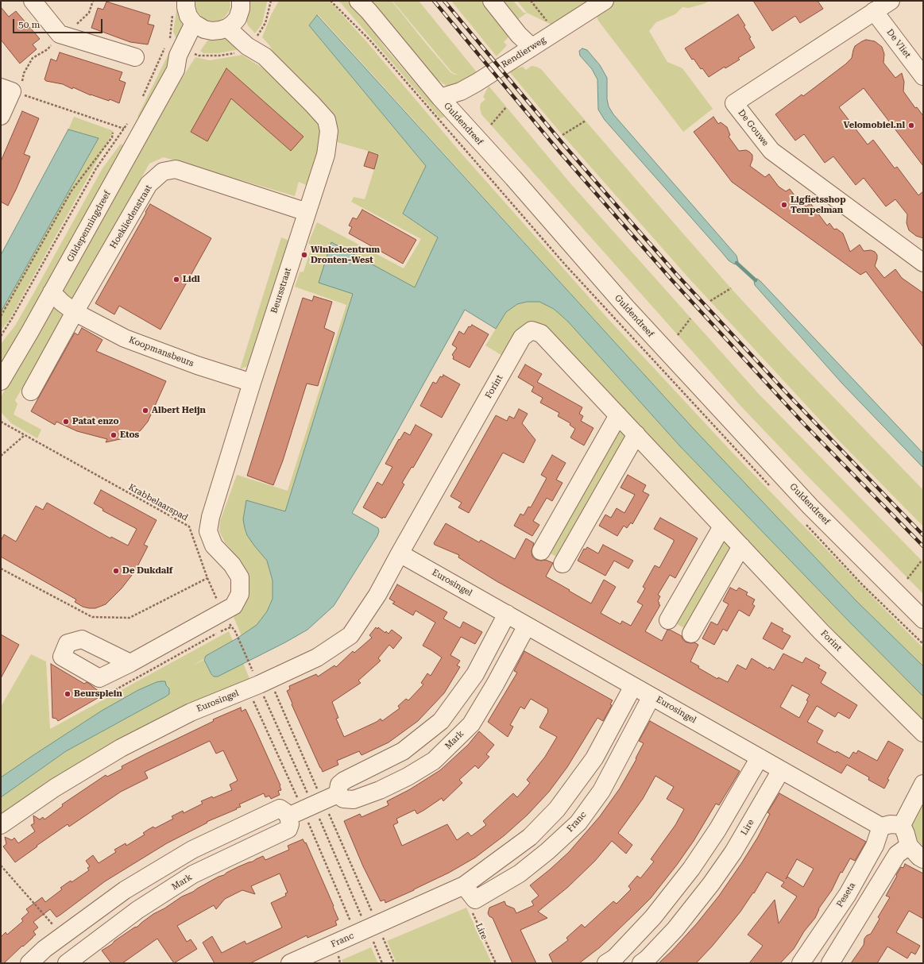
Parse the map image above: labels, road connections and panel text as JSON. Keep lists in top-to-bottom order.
{
  "streets": {
    "street": [
      "De Vliet",
      "Rendierweg",
      "Guldendreef",
      "De Gouwe",
      "Hoekliedenstraat",
      "Gildepenningdreef",
      "Beursstraat",
      "Koopmansbeurs",
      "Forint",
      "Eurosingel",
      "Mark",
      "Franc",
      "Lire",
      "Peseta"
    ],
    "path": ["Krabbelaarspad"]
  },
  "crossings": [
    ["De Vliet", "De Gouwe"],
    ["Rendierweg", "Guldendreef"],
    ["Hoekliedenstraat", "Beursstraat"],
    ["Hoekliedenstraat", "Koopmansbeurs"],
    ["Gildepenningdreef", "Koopmansbeurs"],
    ["Beursstraat", "Koopmansbeurs"],
    ["Beursstraat", "Krabbelaarspad"],
    ["Forint", "Eurosingel"],
    ["Eurosingel", "Mark"],
    ["Eurosingel", "Franc"],
    ["Eurosingel", "Lire"],
    ["Eurosingel", "Peseta"],
    ["Franc", "Lire"]
  ],
  "places": [
    "Velomobiel.nl",
    "Ligfietsshop Tempelman",
    "Winkelcentrum Dronten-West",
    "Lidl",
    "Albert Heijn",
    "Patat enzo",
    "Etos",
    "De Dukdalf",
    "Beursplein"
  ],
  "scale_bar": "50 m"
}
